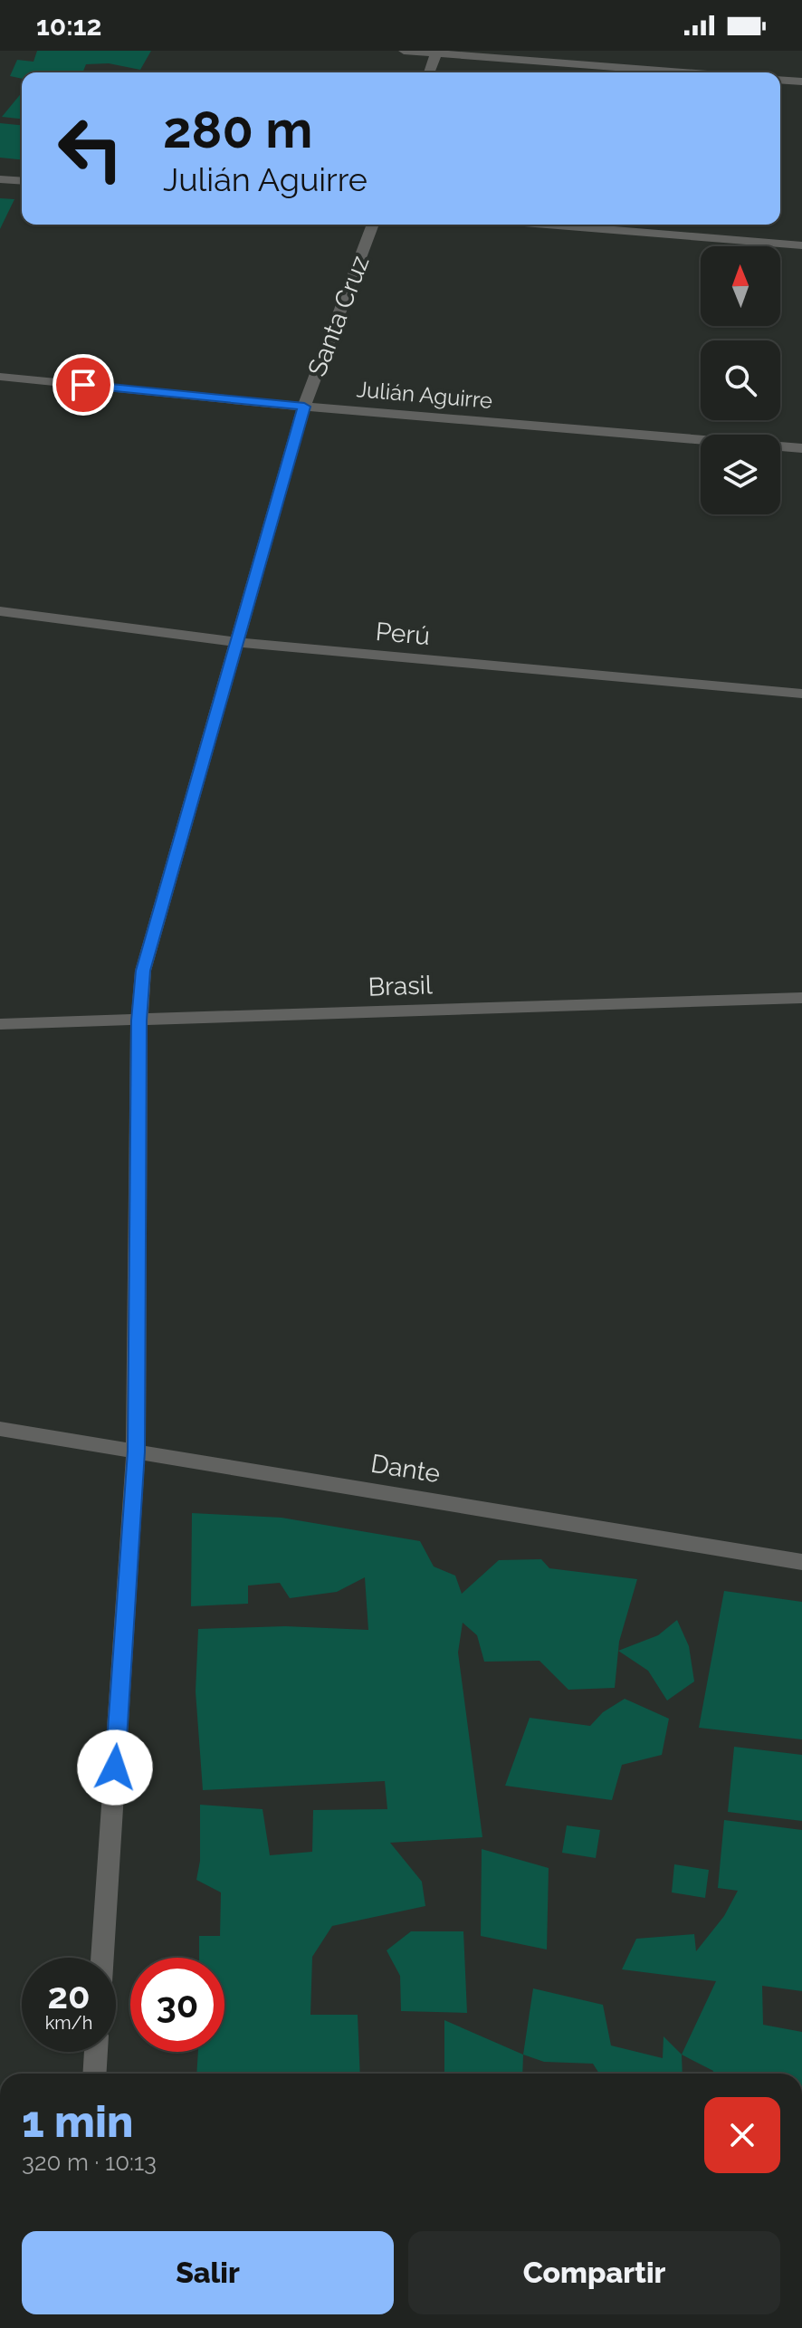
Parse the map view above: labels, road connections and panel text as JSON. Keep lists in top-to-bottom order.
{
  "streets": {
    "street": [
      "Santa Cruz",
      "Julián Aguirre",
      "Perú",
      "Brasil",
      "Dante"
    ]
  },
  "crossings": [
    ["Santa Cruz", "Julián Aguirre"],
    ["Santa Cruz", "Perú"],
    ["Santa Cruz", "Brasil"],
    ["Santa Cruz", "Dante"]
  ],
  "north": "top",
  "page": {
    "status": "10:12",
    "turn": ["280 m", "Julián Aguirre"],
    "speed": "20 km/h",
    "limit": "30",
    "heading": ["1 min", "320 m · 10:13"],
    "buttons": ["Salir", "Compartir"]
  }
}
